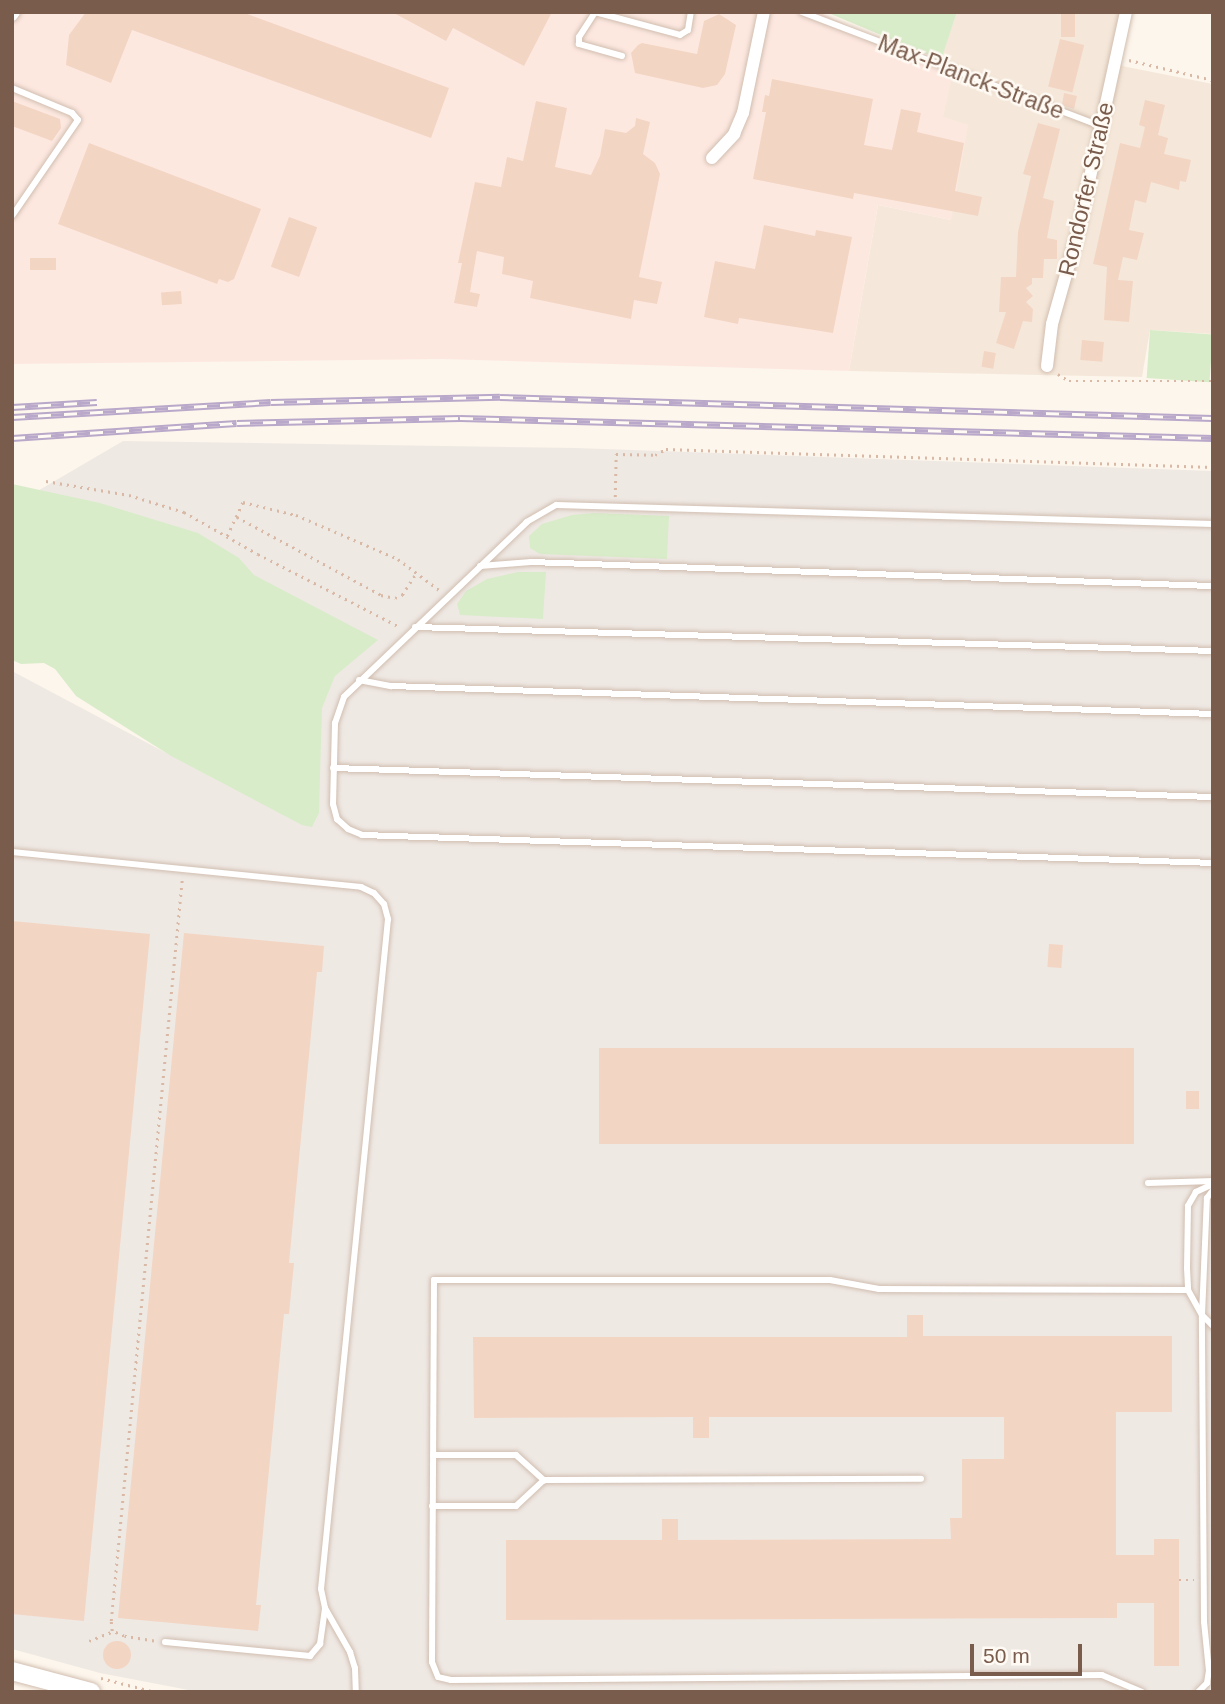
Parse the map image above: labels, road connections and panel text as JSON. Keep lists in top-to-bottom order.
{
  "streets": {
    "street": ["Rondorfer Straße"],
    "lane": ["Max-Planck-Straße"]
  },
  "crossings": [
    ["Max-Planck-Straße", "Rondorfer Straße"]
  ],
  "scale_bar": "50 m"
}
